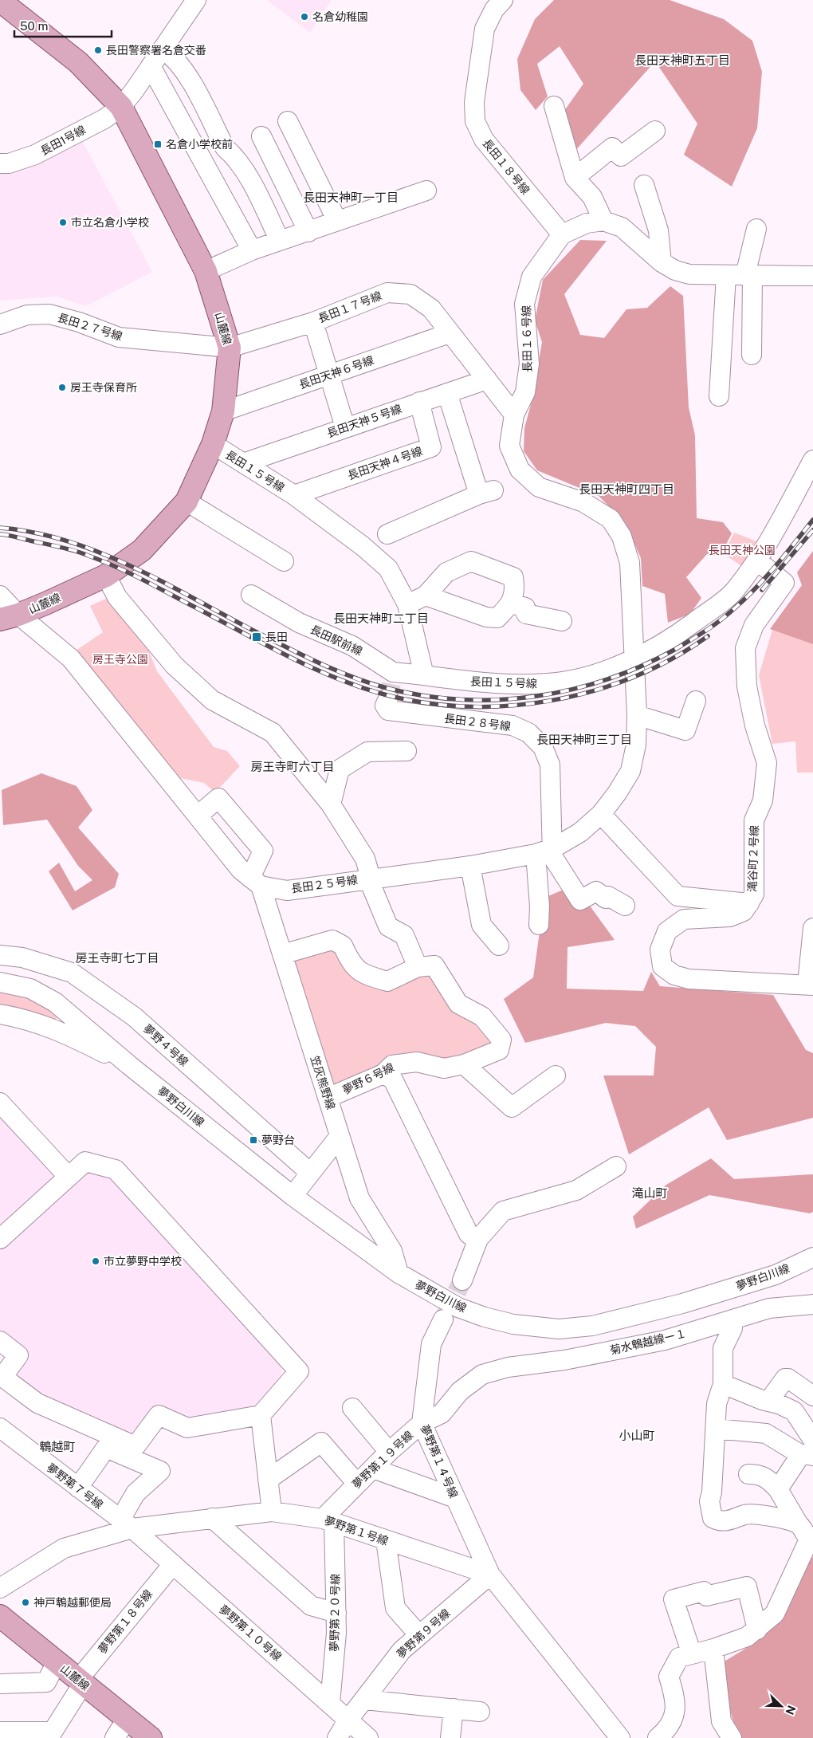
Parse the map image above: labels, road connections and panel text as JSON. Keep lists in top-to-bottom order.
{
  "streets": {
    "main road": ["山麓線"],
    "street": [
      "長田1号線",
      "長田１８号線",
      "長田１７号線",
      "長田２７号線",
      "長田１６号線",
      "長田天神６号線",
      "長田天神５号線",
      "長田天神４号線",
      "長田１５号線",
      "長田駅前線",
      "長田２８号線",
      "滝谷町２号線",
      "長田２５号線",
      "夢野４号線",
      "夢野６号線",
      "笠灰熊野線",
      "夢野白川線",
      "菊水鵯越線ー１",
      "夢野第１９号線",
      "夢野第１４号線",
      "夢野第７号線",
      "夢野第１号線",
      "夢野第２０号線",
      "夢野第１８号線",
      "夢野第１０号線",
      "夢野第９号線"
    ]
  },
  "crossings": [
    ["長田1号線", "山麓線"],
    ["長田１８号線", "長田１６号線"],
    ["長田１７号線", "長田２７号線"],
    ["長田１７号線", "山麓線"],
    ["長田１７号線", "長田１６号線"],
    ["長田１７号線", "長田天神６号線"],
    ["長田１７号線", "長田天神５号線"],
    ["長田２７号線", "山麓線"],
    ["山麓線", "長田天神６号線"],
    ["山麓線", "長田１５号線"],
    ["山麓線", "夢野第１８号線"],
    ["長田１６号線", "長田１５号線"],
    ["長田１６号線", "長田２５号線"],
    ["長田天神５号線", "長田天神４号線"],
    ["長田天神５号線", "長田１５号線"],
    ["長田天神４号線", "長田１５号線"],
    ["長田１５号線", "長田駅前線"],
    ["長田１５号線", "滝谷町２号線"],
    ["長田１５号線", "長田２５号線"],
    ["長田駅前線", "長田２８号線"],
    ["長田２８号線", "長田２５号線"],
    ["長田２５号線", "笠灰熊野線"],
    ["夢野６号線", "笠灰熊野線"],
    ["笠灰熊野線", "夢野白川線"],
    ["菊水鵯越線ー１", "夢野第１９号線"],
    ["夢野第１９号線", "夢野第１４号線"],
    ["夢野第１９号線", "夢野第１号線"],
    ["夢野第１９号線", "夢野第２０号線"],
    ["夢野第１４号線", "夢野第１号線"],
    ["夢野第１４号線", "夢野第９号線"],
    ["夢野第７号線", "夢野第１号線"],
    ["夢野第７号線", "夢野第１０号線"],
    ["夢野第１号線", "夢野第２０号線"],
    ["夢野第１号線", "夢野第１０号線"],
    ["夢野第１号線", "夢野第９号線"],
    ["夢野第２０号線", "夢野第１０号線"],
    ["夢野第１８号線", "夢野第１０号線"],
    ["夢野第１０号線", "夢野第９号線"]
  ],
  "districts": [
    "長田天神町五丁目",
    "長田天神町一丁目",
    "長田天神町四丁目",
    "長田天神町二丁目",
    "長田天神町三丁目",
    "房王寺町六丁目",
    "房王寺町七丁目",
    "滝山町",
    "小山町",
    "鵯越町"
  ],
  "parks": ["長田天神公園", "房王寺公園"],
  "places": {
    "other": [
      "名倉幼稚園",
      "長田警察署名倉交番",
      "市立名倉小学校",
      "房王寺保育所",
      "市立夢野中学校",
      "神戸鵯越郵便局"
    ],
    "transit": ["名倉小学校前", "長田", "夢野台"]
  },
  "scale_bar": "50 m",
  "north": "bottom right"
}
